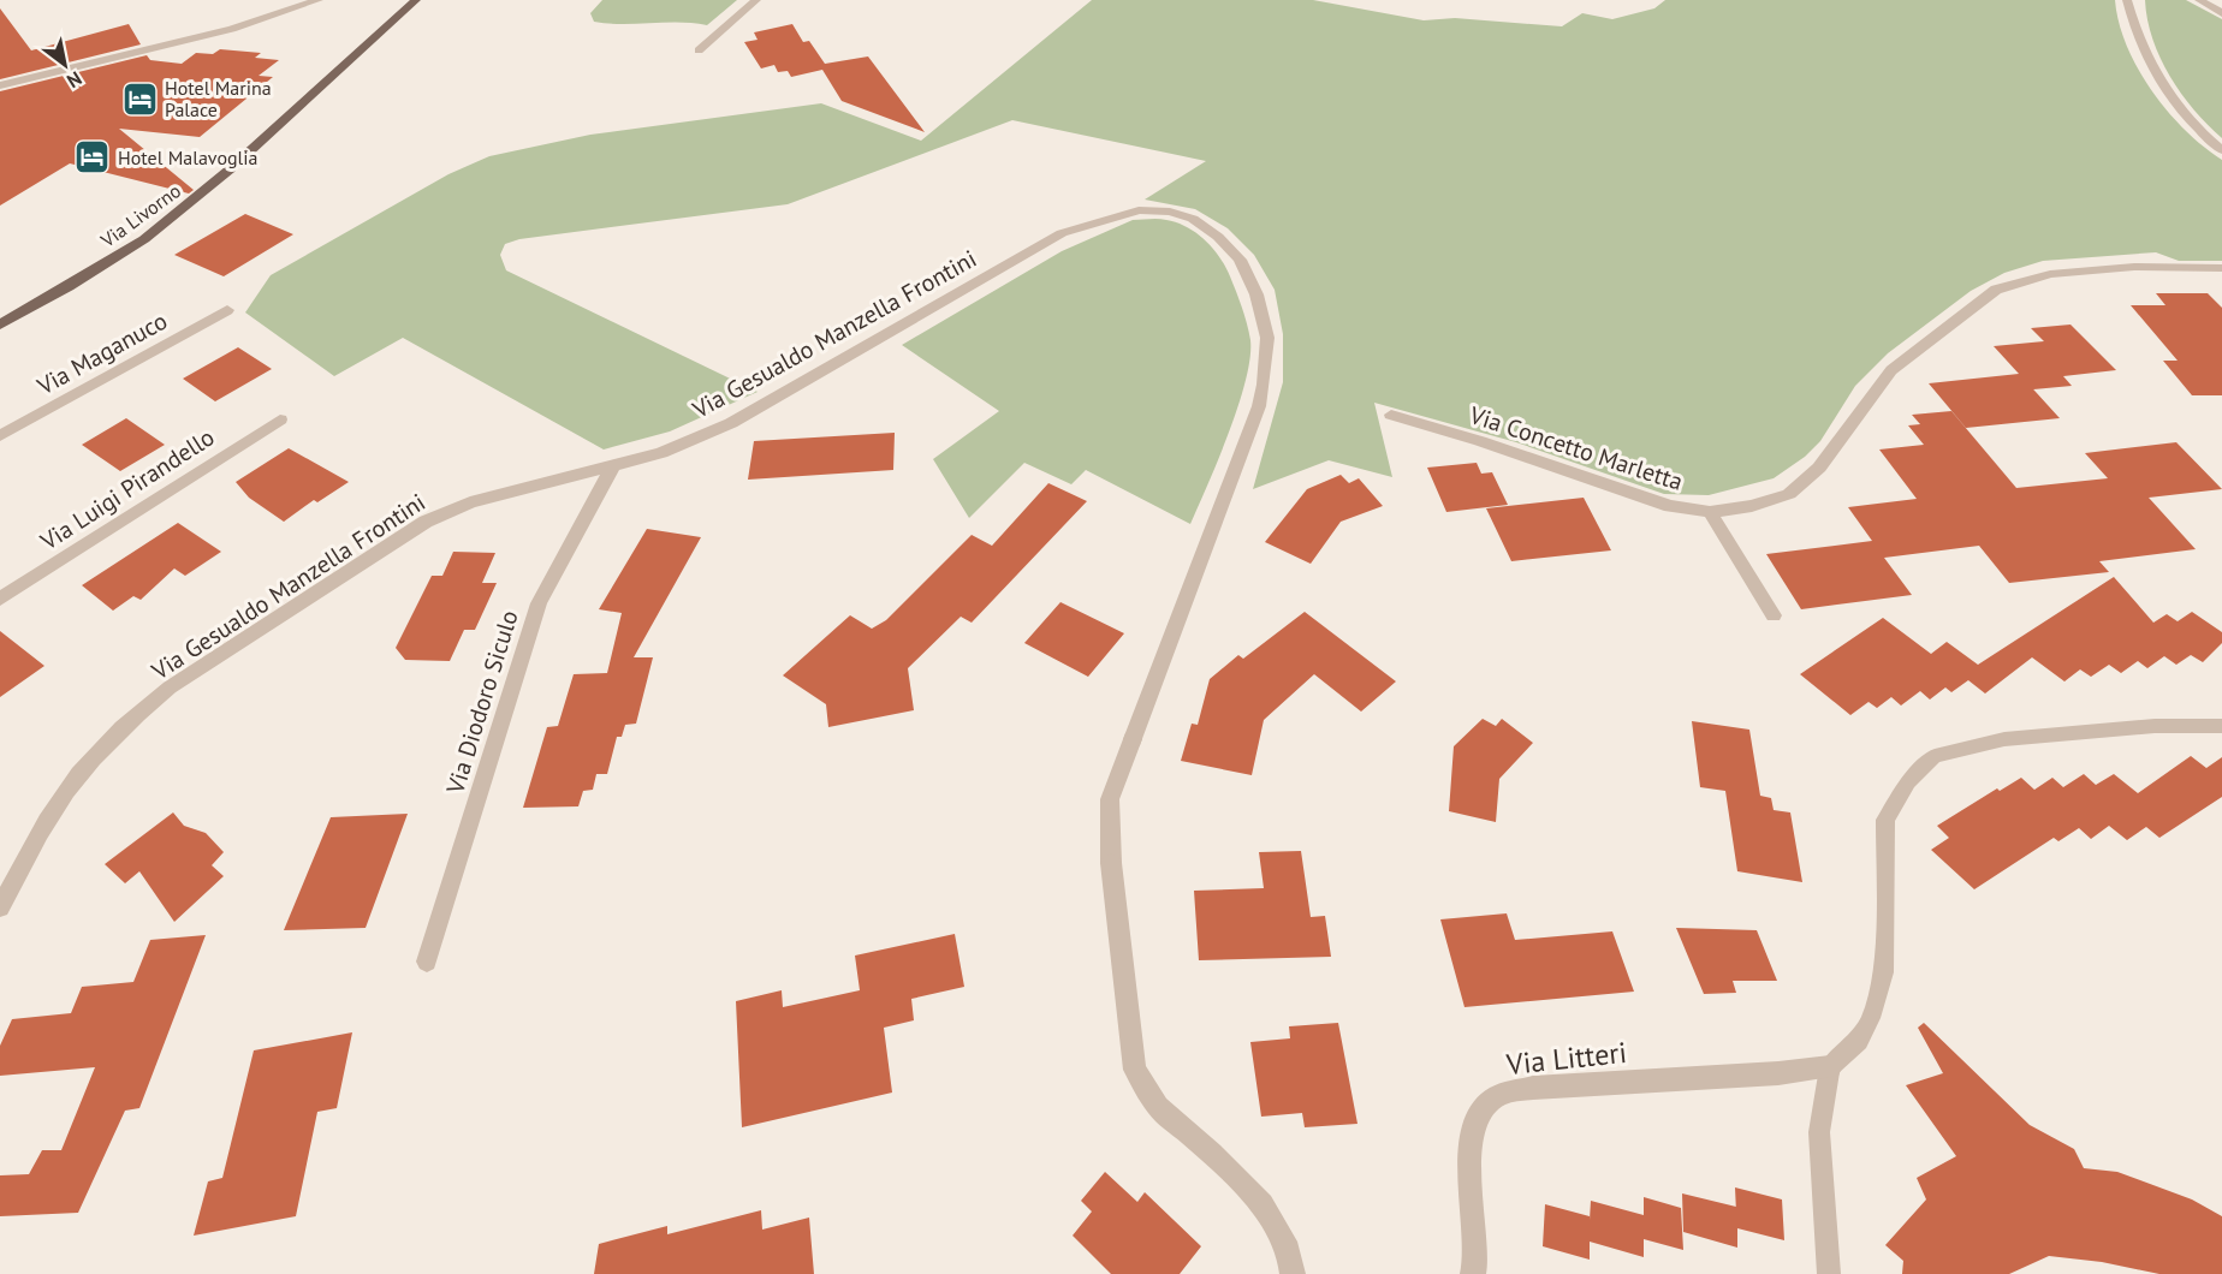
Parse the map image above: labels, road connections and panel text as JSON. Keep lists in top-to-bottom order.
{
  "streets": {
    "main road": ["Via Livorno"],
    "street": [
      "Via Gesualdo Manzella Frontini",
      "Via Maganuco",
      "Via Concetto Marletta",
      "Via Luigi Pirandello",
      "Via Diodoro Siculo",
      "Via Litteri"
    ]
  },
  "crossings": [
    ["Via Gesualdo Manzella Frontini", "Via Diodoro Siculo"]
  ],
  "places": {
    "hotel": ["Hotel Marina Palace", "Hotel Malavoglia"]
  },
  "north": "bottom right"
}
